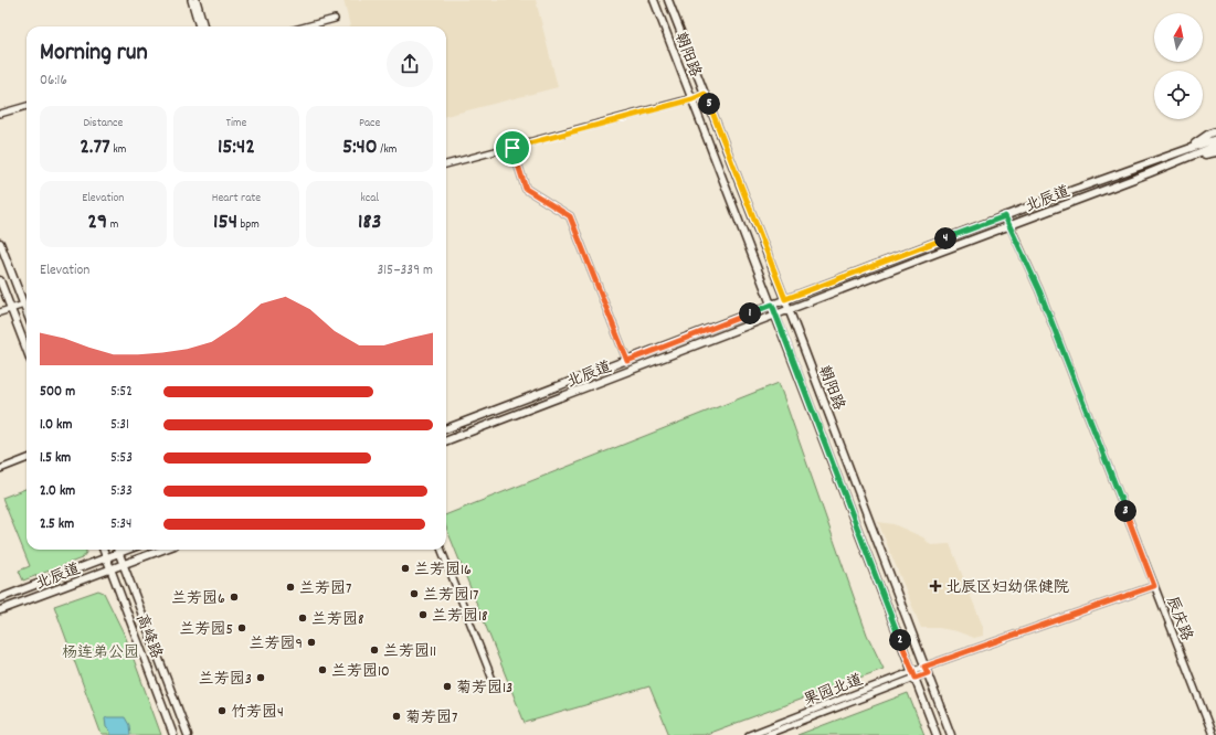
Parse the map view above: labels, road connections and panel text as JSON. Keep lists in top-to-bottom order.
{
  "streets": {
    "main road": ["朝阳路", "北辰道", "高峰路"],
    "street": ["辰庆路", "果园北道"]
  },
  "crossings": [
    ["朝阳路", "北辰道"],
    ["朝阳路", "果园北道"],
    ["北辰道", "辰庆路"],
    ["北辰道", "高峰路"],
    ["辰庆路", "果园北道"]
  ],
  "parks": ["杨连弟公园"],
  "places": {
    "other": [
      "兰芳园16",
      "兰芳园7",
      "兰芳园17",
      "兰芳园6",
      "兰芳园18",
      "兰芳园8",
      "兰芳园5",
      "兰芳园9",
      "兰芳园11",
      "兰芳园10",
      "兰芳园3",
      "菊芳园13",
      "竹芳园4",
      "菊芳园7"
    ],
    "health": ["北辰区妇幼保健院"]
  },
  "north": "top",
  "page": {
    "heading": ["Morning run", "06:16"],
    "pins": [
      "5",
      "4",
      "1",
      "3",
      "2"
    ],
    "stats": [
      ["Distance", "2.77 km"],
      ["Time", "15:42"],
      ["Pace", "5:40 /km"],
      ["Elevation", "29 m"],
      ["Heart rate", "154 bpm"],
      ["kcal", "183"]
    ],
    "chart": ["Elevation", "315–339 m"],
    "list": [
      {
        "name": "500 m",
        "note": "5:52"
      },
      {
        "name": "1.0 km",
        "note": "5:31"
      },
      {
        "name": "1.5 km",
        "note": "5:53"
      },
      {
        "name": "2.0 km",
        "note": "5:33"
      },
      {
        "name": "2.5 km",
        "note": "5:34"
      }
    ]
  }
}
